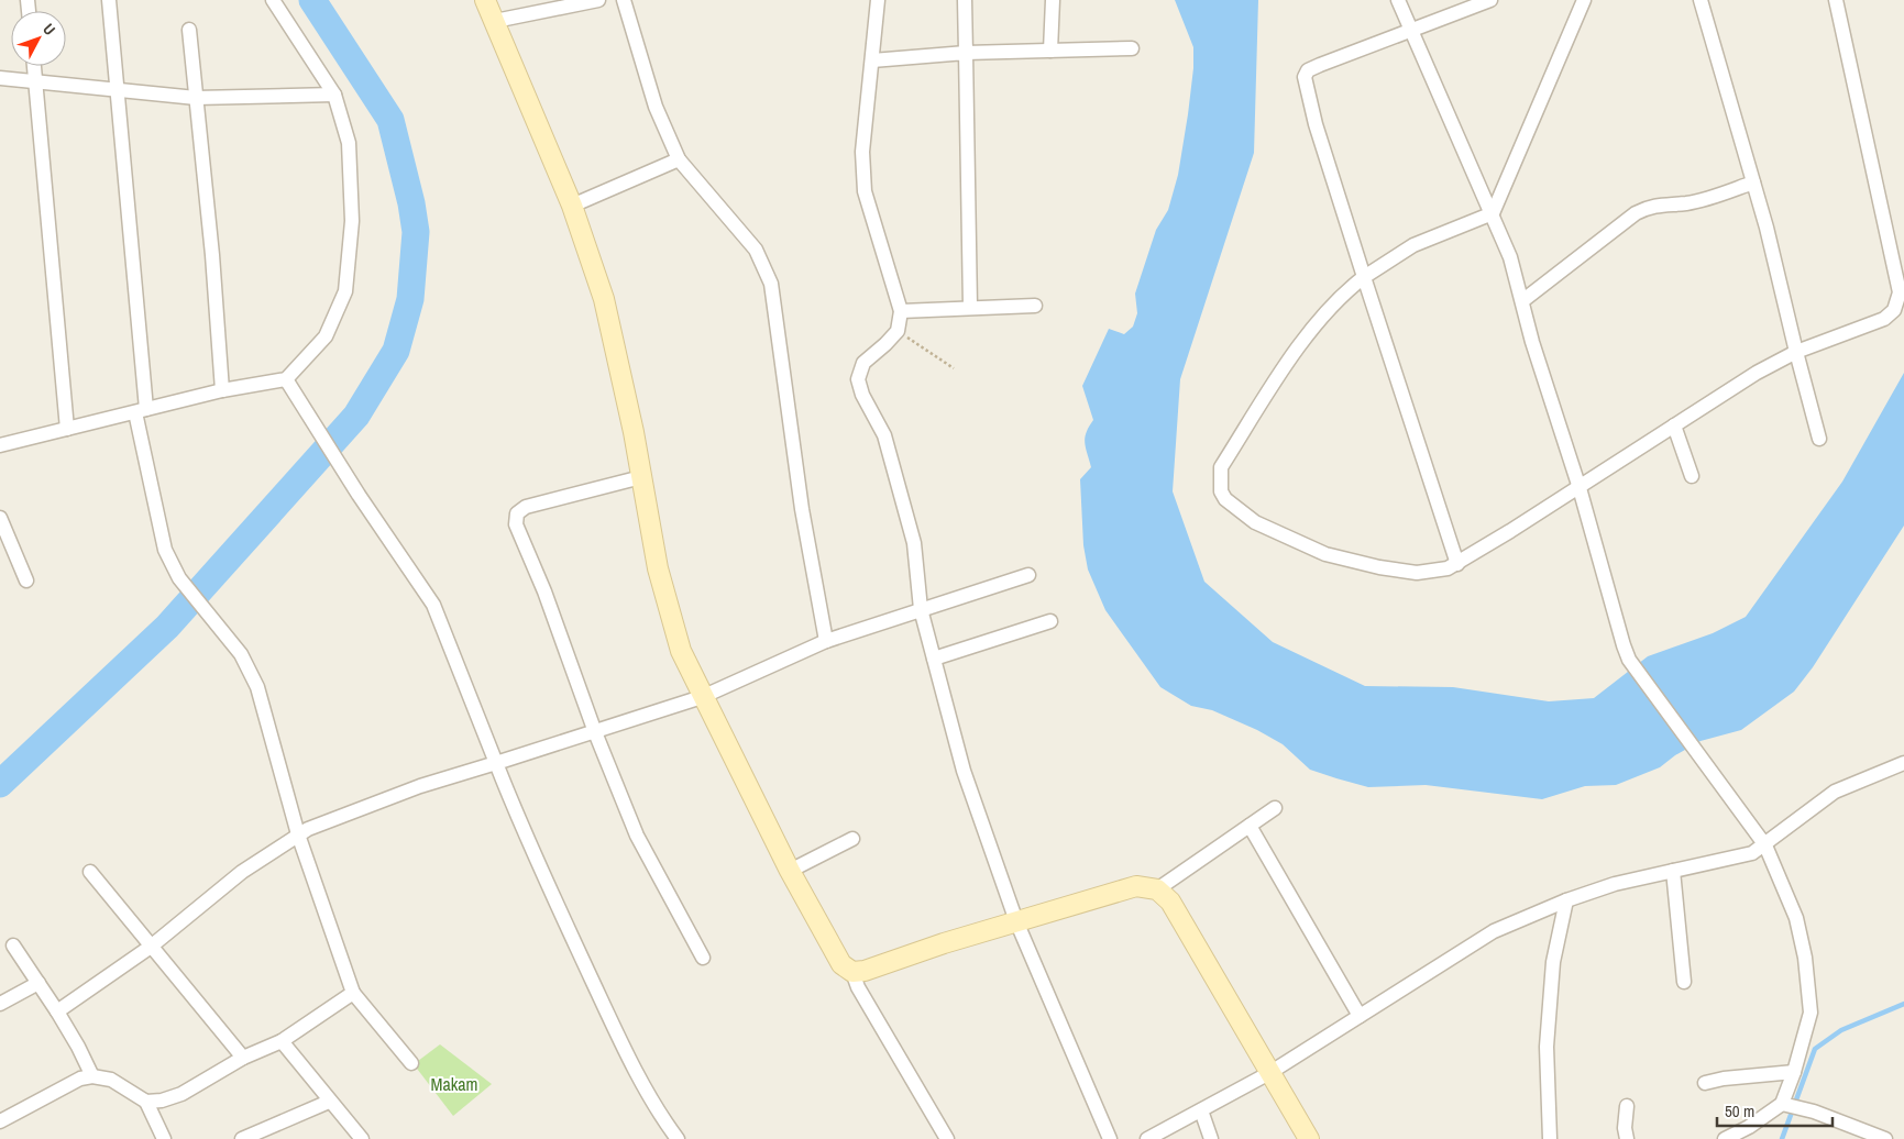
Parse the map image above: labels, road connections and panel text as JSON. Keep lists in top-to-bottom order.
{
  "parks": ["Makam"],
  "scale_bar": "50 m",
  "north": "top right"
}
